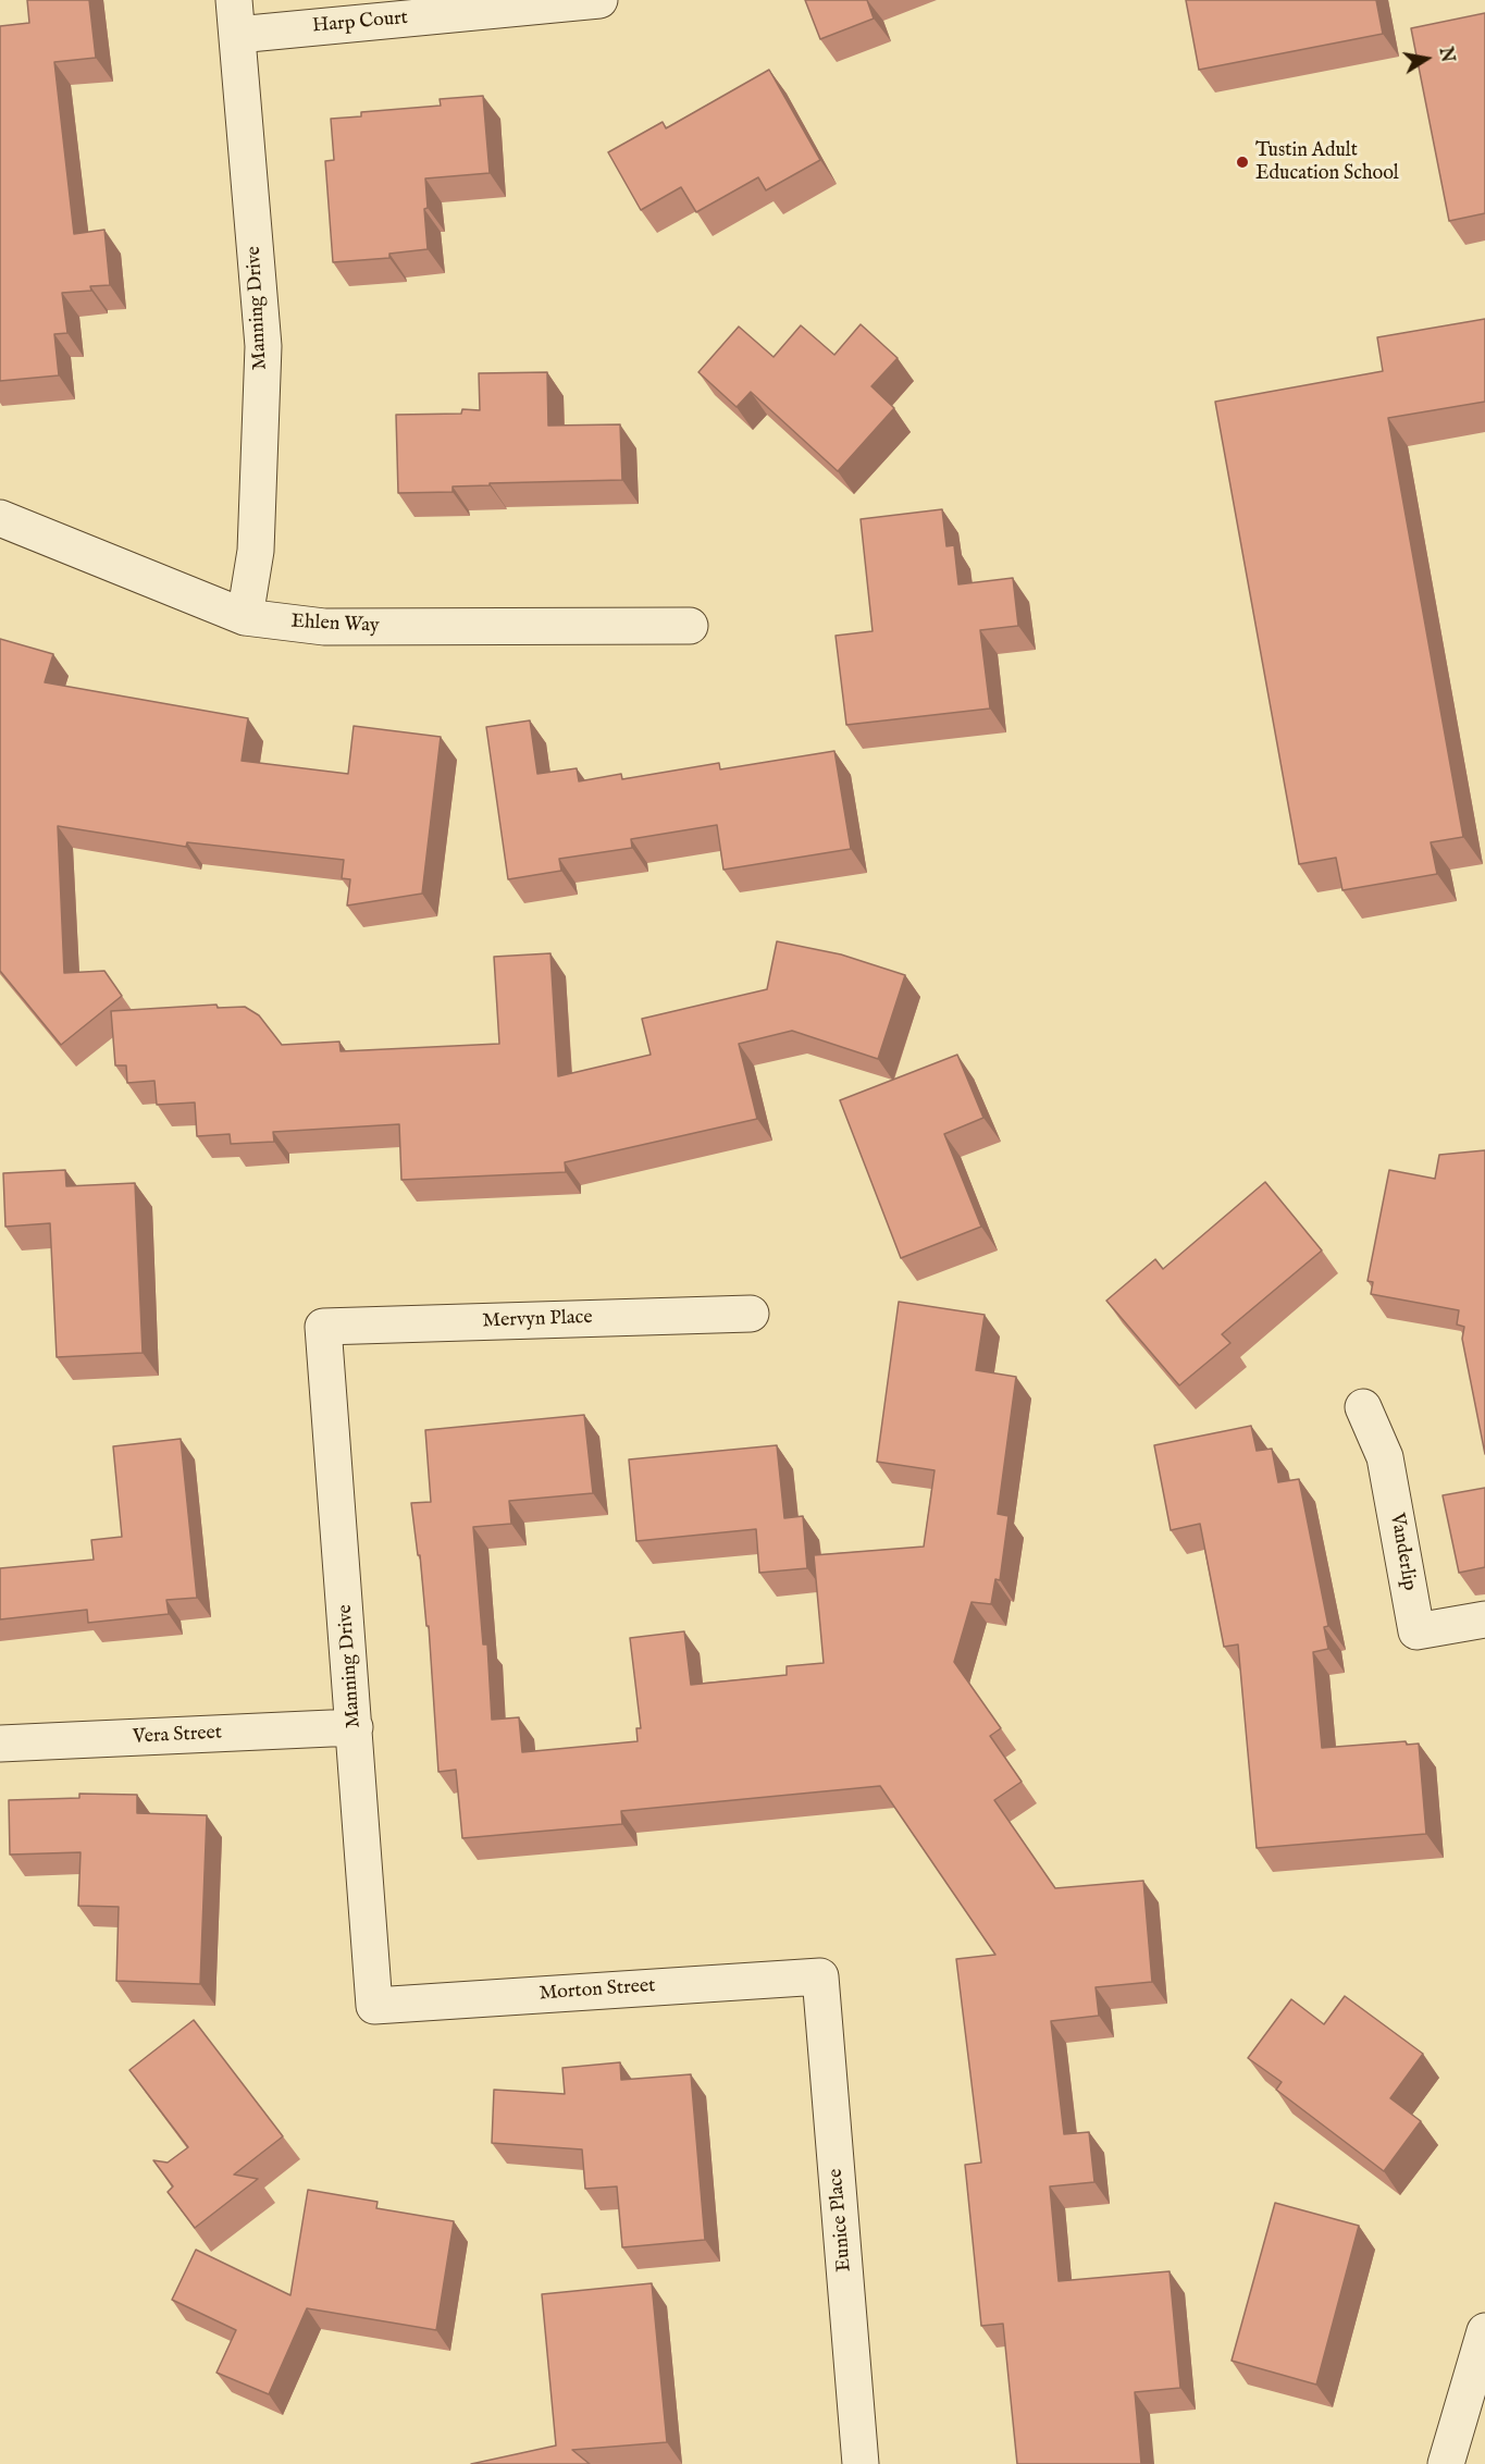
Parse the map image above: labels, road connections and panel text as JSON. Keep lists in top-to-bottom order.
{
  "streets": {
    "street": [
      "Harp Court",
      "Manning Drive",
      "Ehlen Way",
      "Mervyn Place",
      "Vanderlip",
      "Vera Street",
      "Morton Street",
      "Eunice Place"
    ]
  },
  "crossings": [
    ["Harp Court", "Manning Drive"],
    ["Manning Drive", "Ehlen Way"],
    ["Manning Drive", "Mervyn Place"],
    ["Manning Drive", "Vera Street"],
    ["Manning Drive", "Morton Street"],
    ["Morton Street", "Eunice Place"]
  ],
  "places": ["Tustin Adult Education School"],
  "north": "right"
}
